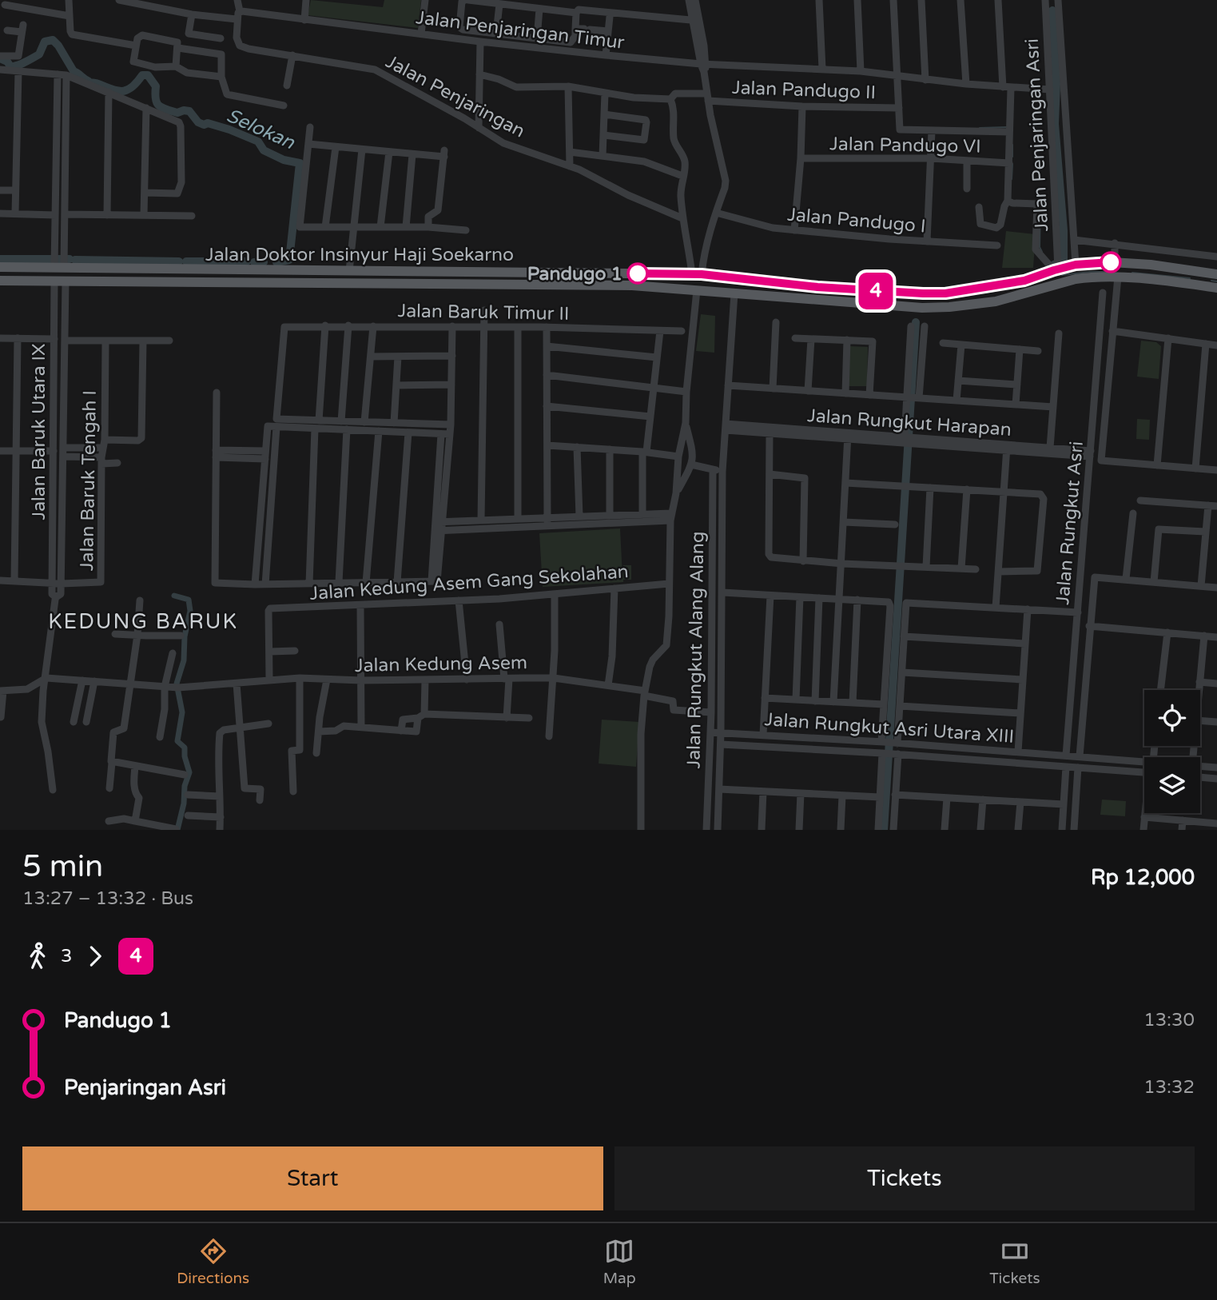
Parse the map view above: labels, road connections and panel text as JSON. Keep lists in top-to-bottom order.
{
  "streets": {
    "main road": ["Jalan Doktor Insinyur Haji Soekarno"],
    "street": [
      "Jalan Penjaringan Timur",
      "Jalan Pandugo II",
      "Jalan Penjaringan",
      "Jalan Penjaringan Asri",
      "Jalan Pandugo VI",
      "Jalan Pandugo I",
      "Jalan Baruk Timur II",
      "Jalan Rungkut Harapan",
      "Jalan Baruk Utara IX",
      "Jalan Baruk Tengah I",
      "Jalan Rungkut Asri",
      "Jalan Kedung Asem Gang Sekolahan",
      "Jalan Rungkut Alang Alang",
      "Jalan Kedung Asem",
      "Jalan Rungkut Asri Utara XIII"
    ]
  },
  "crossings": [
    ["Jalan Penjaringan Timur", "Jalan Penjaringan"],
    ["Jalan Penjaringan Timur", "Jalan Penjaringan Asri"],
    ["Jalan Penjaringan Asri", "Jalan Doktor Insinyur Haji Soekarno"],
    ["Jalan Doktor Insinyur Haji Soekarno", "Jalan Baruk Utara IX"],
    ["Jalan Rungkut Harapan", "Jalan Rungkut Asri"],
    ["Jalan Baruk Utara IX", "Jalan Baruk Tengah I"],
    ["Jalan Rungkut Asri", "Jalan Rungkut Asri Utara XIII"],
    ["Jalan Rungkut Alang Alang", "Jalan Kedung Asem"],
    ["Jalan Rungkut Alang Alang", "Jalan Rungkut Asri Utara XIII"]
  ],
  "districts": ["KEDUNG BARUK"],
  "water": ["Selokan"],
  "places": ["Pandugo 1"],
  "lines": ["bus line 4"],
  "page": {
    "on_map": "4",
    "heading": ["5 min", "13:27 – 13:32 · Bus", "Rp 12,000"],
    "legs": ["3", "4"],
    "list": [
      {
        "name": "Pandugo 1",
        "value": "13:30"
      },
      {
        "name": "Penjaringan Asri",
        "value": "13:32"
      }
    ],
    "buttons": ["Start", "Tickets"],
    "tabs": ["Directions", "Map", "Tickets"]
  }
}
